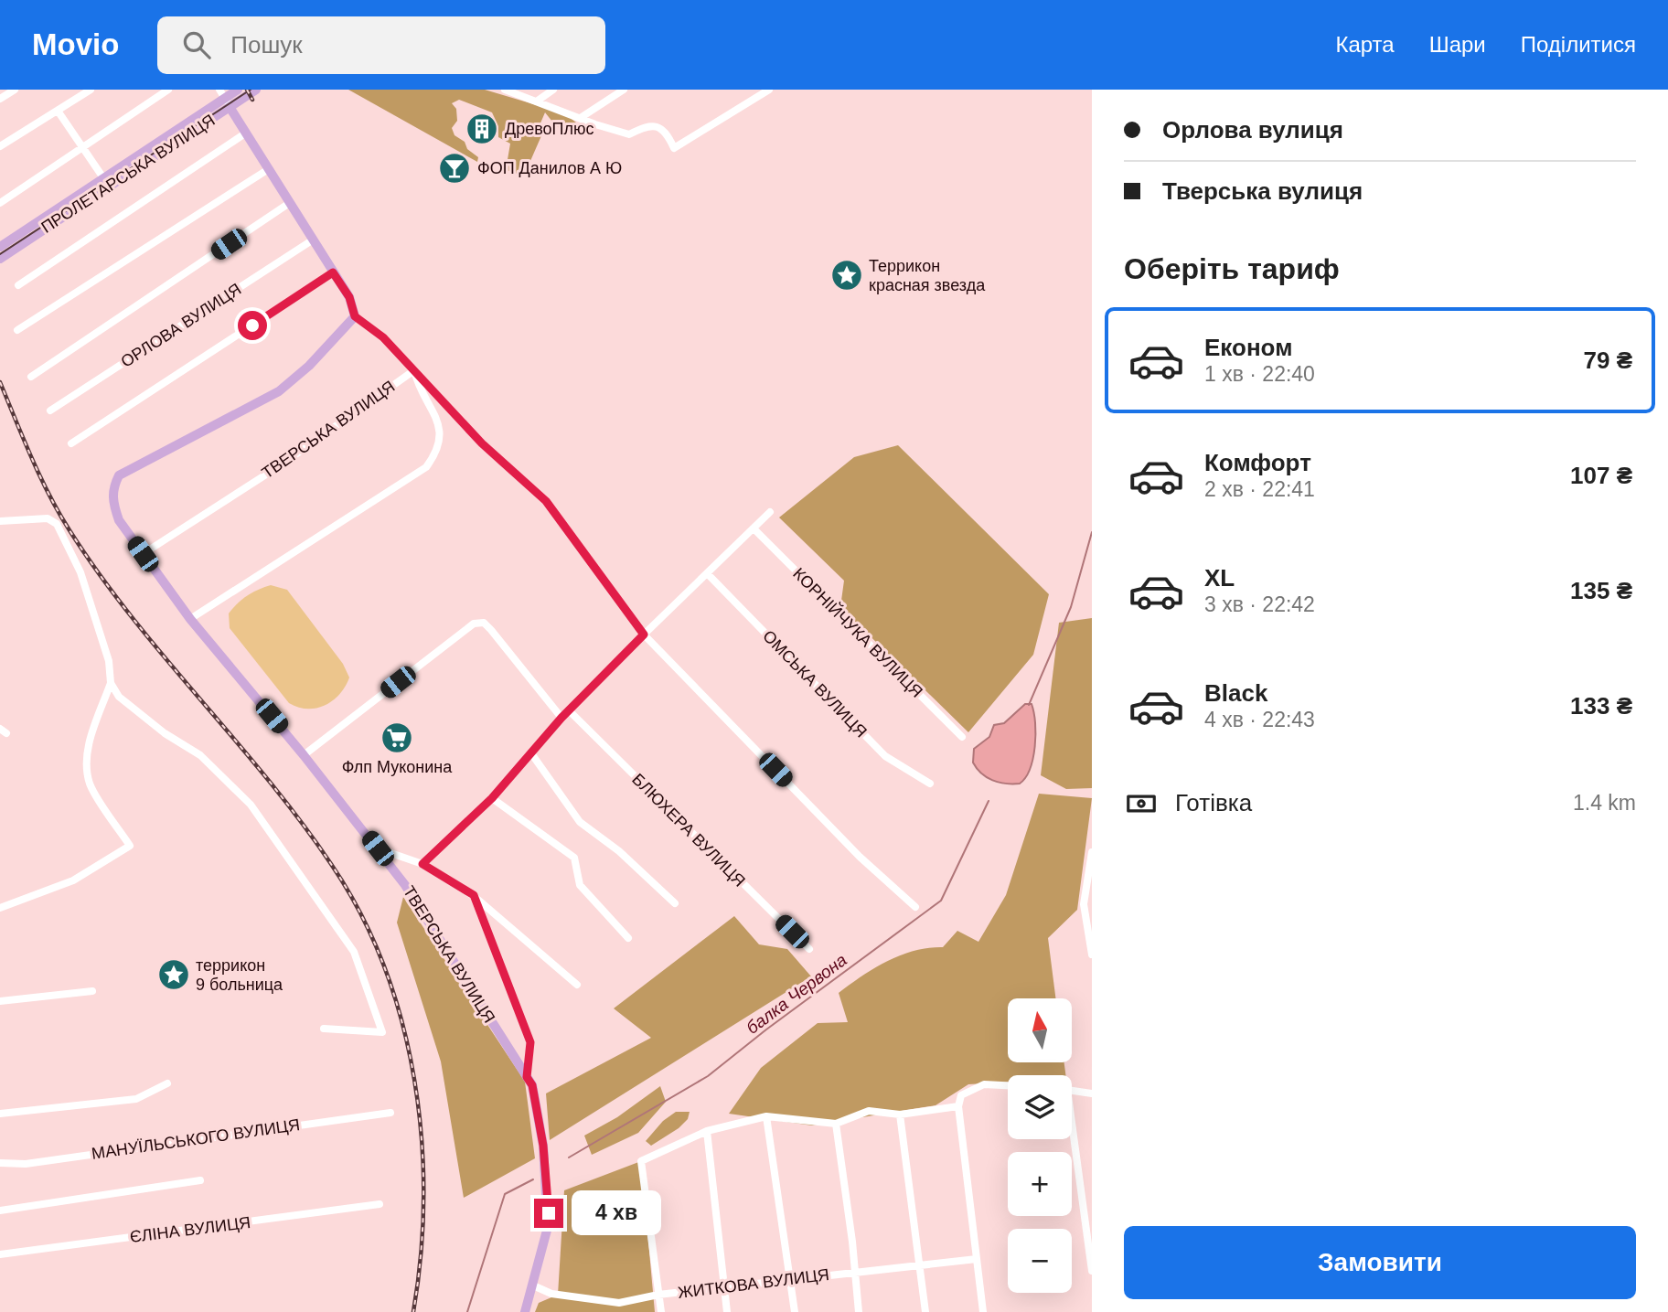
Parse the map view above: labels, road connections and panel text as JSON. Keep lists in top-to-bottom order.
{
  "streets": {
    "main road": ["ПРОЛЕТАРСЬКА ВУЛИЦЯ", "ТВЕРСЬКА ВУЛИЦЯ"],
    "street": [
      "ОРЛОВА ВУЛИЦЯ",
      "КОРНІЙЧУКА ВУЛИЦЯ",
      "ОМСЬКА ВУЛИЦЯ",
      "БЛЮХЕРА ВУЛИЦЯ",
      "МАНУЇЛЬСЬКОГО ВУЛИЦЯ",
      "ЄЛІНА ВУЛИЦЯ",
      "ЖИТКОВА ВУЛИЦЯ"
    ]
  },
  "crossings": [
    ["ТВЕРСЬКА ВУЛИЦЯ", "ЖИТКОВА ВУЛИЦЯ"]
  ],
  "water": ["балка Червона"],
  "places": {
    "building": ["ДревоПлюс"],
    "bar": ["ФОП Данилов А Ю"],
    "place": ["Террикон красная звезда", "террикон 9 больница"],
    "supermarket": ["Флп Муконина"]
  },
  "north": "top",
  "page": {
    "header": "Movio",
    "search": "Пошук",
    "nav": ["Карта", "Шари", "Поділитися"],
    "banner": ["Орлова вулиця", "Тверська вулиця"],
    "heading": "Оберіть тариф",
    "list": [
      {
        "name": "Економ",
        "note": "1 хв · 22:40",
        "value": "79 ₴"
      },
      {
        "name": "Комфорт",
        "note": "2 хв · 22:41",
        "value": "107 ₴"
      },
      {
        "name": "XL",
        "note": "3 хв · 22:42",
        "value": "135 ₴"
      },
      {
        "name": "Black",
        "note": "4 хв · 22:43",
        "value": "133 ₴"
      }
    ],
    "pay": ["Готівка", "1.4 km"],
    "map_buttons": ["+", "−"],
    "bubble": "4 хв",
    "buttons": "Замовити"
  }
}
